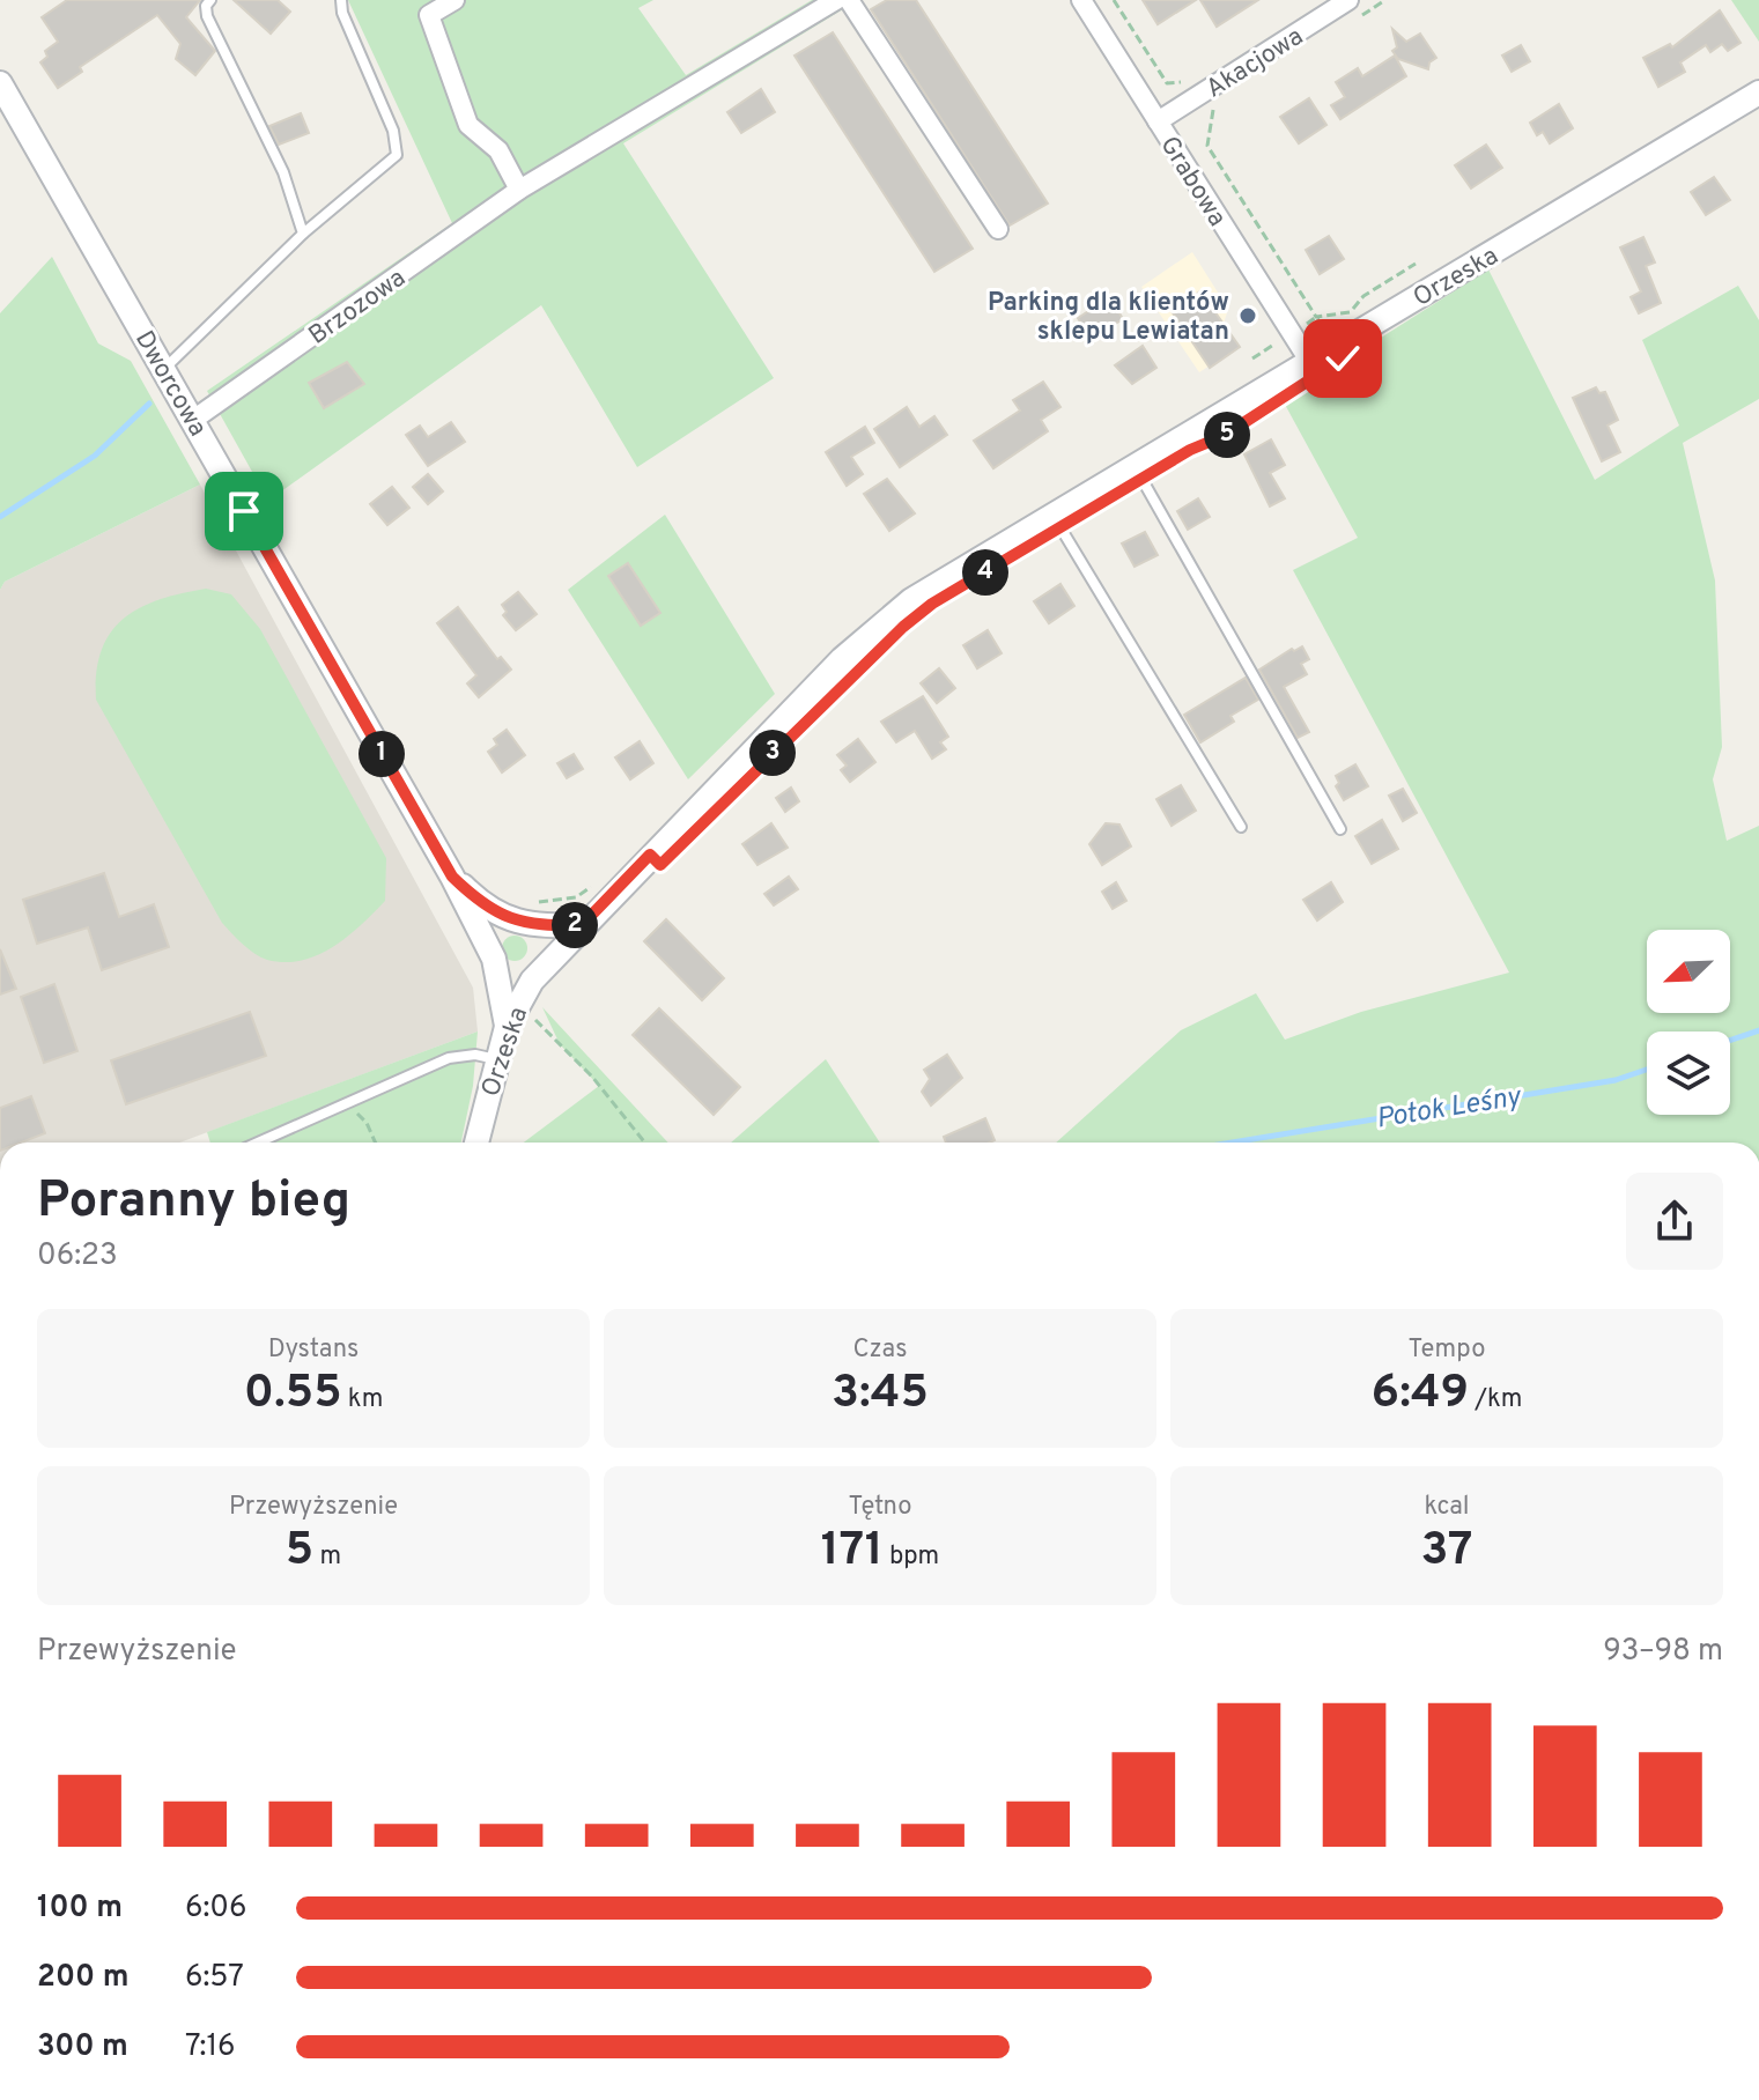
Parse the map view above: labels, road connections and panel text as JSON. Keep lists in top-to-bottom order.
{
  "streets": {
    "street": [
      "Akacjowa",
      "Grabowa",
      "Orzeska",
      "Brzozowa",
      "Dworcowa"
    ]
  },
  "crossings": [
    ["Akacjowa", "Grabowa"],
    ["Grabowa", "Orzeska"],
    ["Orzeska", "Dworcowa"],
    ["Brzozowa", "Dworcowa"]
  ],
  "water": ["Potok Leśny"],
  "places": ["Parking dla klientów sklepu Lewiatan"],
  "north": "bottom left",
  "page": {
    "pins": [
      "5",
      "4",
      "3",
      "1",
      "2"
    ],
    "heading": ["Poranny bieg", "06:23"],
    "stats": [
      ["Dystans", "0.55 km"],
      ["Czas", "3:45"],
      ["Tempo", "6:49 /km"],
      ["Przewyższenie", "5 m"],
      ["Tętno", "171 bpm"],
      ["kcal", "37"]
    ],
    "chart": ["Przewyższenie", "93–98 m"],
    "list": [
      {
        "name": "100 m",
        "note": "6:06"
      },
      {
        "name": "200 m",
        "note": "6:57"
      },
      {
        "name": "300 m",
        "note": "7:16"
      }
    ]
  }
}
